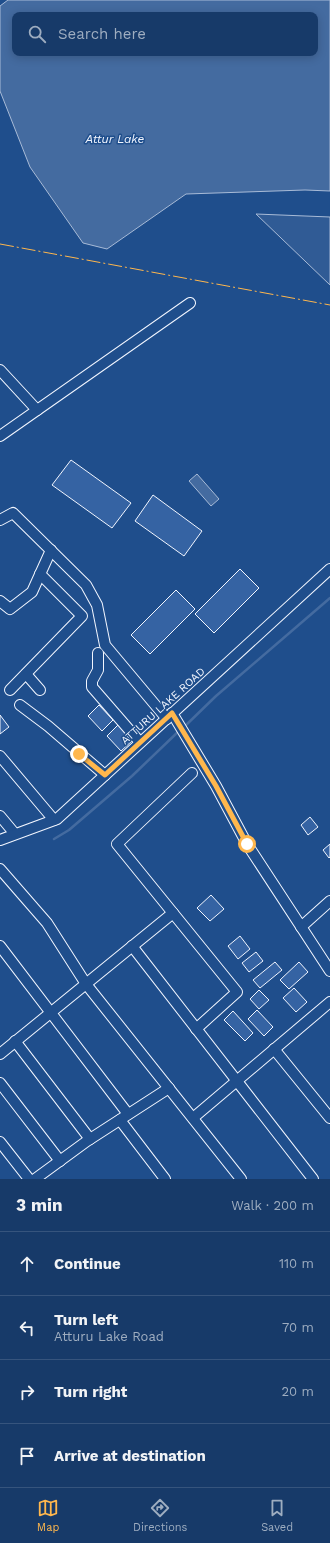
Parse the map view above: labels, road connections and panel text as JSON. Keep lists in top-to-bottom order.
{
  "streets": {
    "street": ["ATTURU LAKE ROAD"]
  },
  "water": ["Attur Lake"],
  "page": {
    "search": "Search here",
    "heading": ["3 min", "Walk · 200 m"],
    "list": [
      ["Continue", "110 m"],
      ["Turn left", "Atturu Lake Road", "70 m"],
      ["Turn right", "20 m"],
      "Arrive at destination"
    ],
    "nav": ["Map", "Directions", "Saved"]
  }
}
